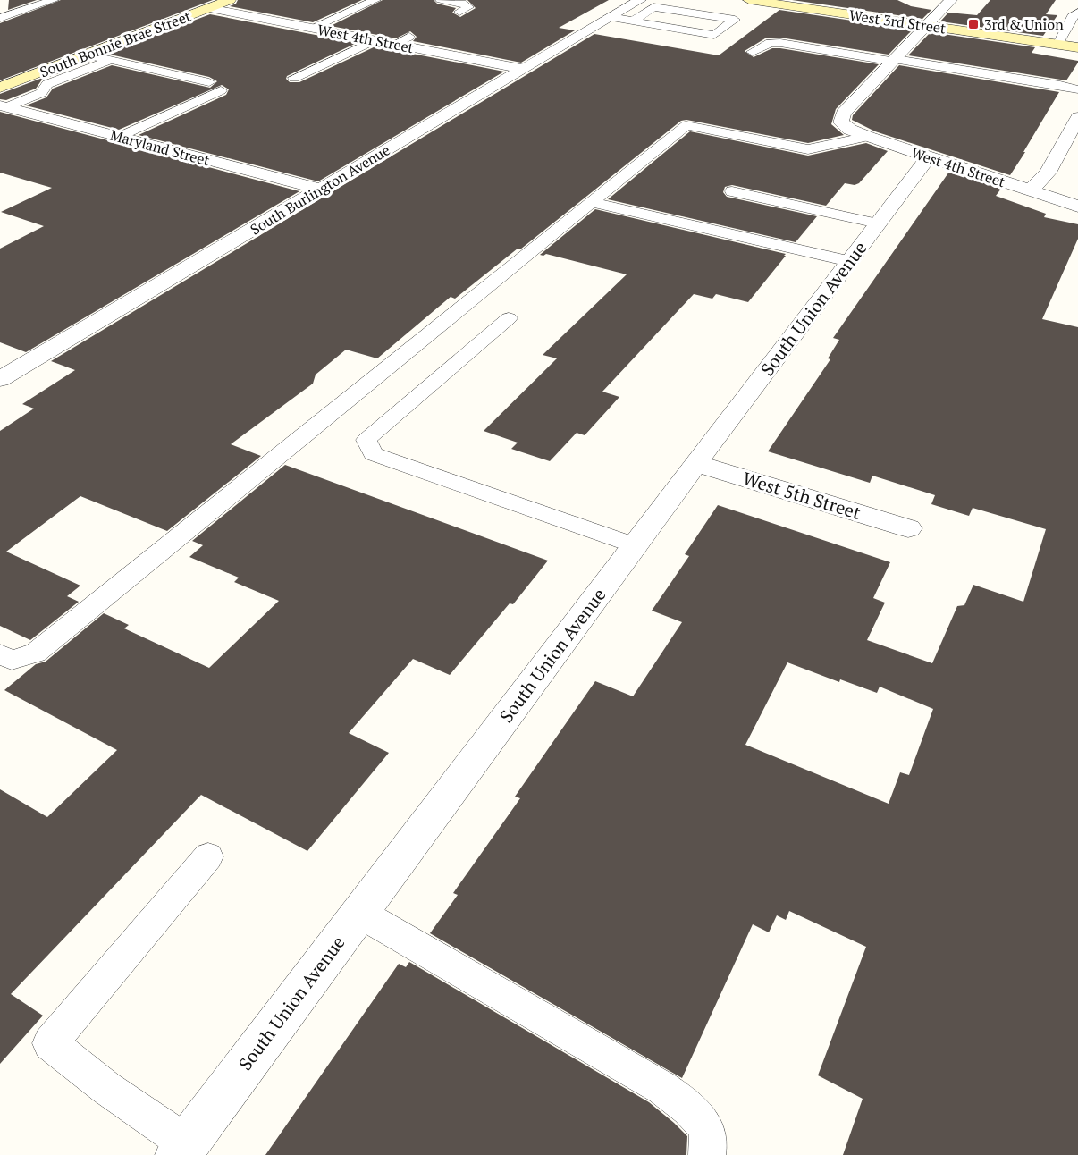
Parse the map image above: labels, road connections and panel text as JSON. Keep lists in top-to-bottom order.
{
  "streets": {
    "main road": ["West 3rd Street", "South Bonnie Brae Street"],
    "street": [
      "West 4th Street",
      "Maryland Street",
      "South Burlington Avenue",
      "South Union Avenue",
      "West 5th Street"
    ]
  },
  "crossings": [
    ["West 4th Street", "South Bonnie Brae Street"],
    ["West 4th Street", "South Burlington Avenue"],
    ["West 4th Street", "South Union Avenue"],
    ["Maryland Street", "South Burlington Avenue"],
    ["South Union Avenue", "West 5th Street"]
  ],
  "places": {
    "transit": ["3rd & Union"]
  }
}
